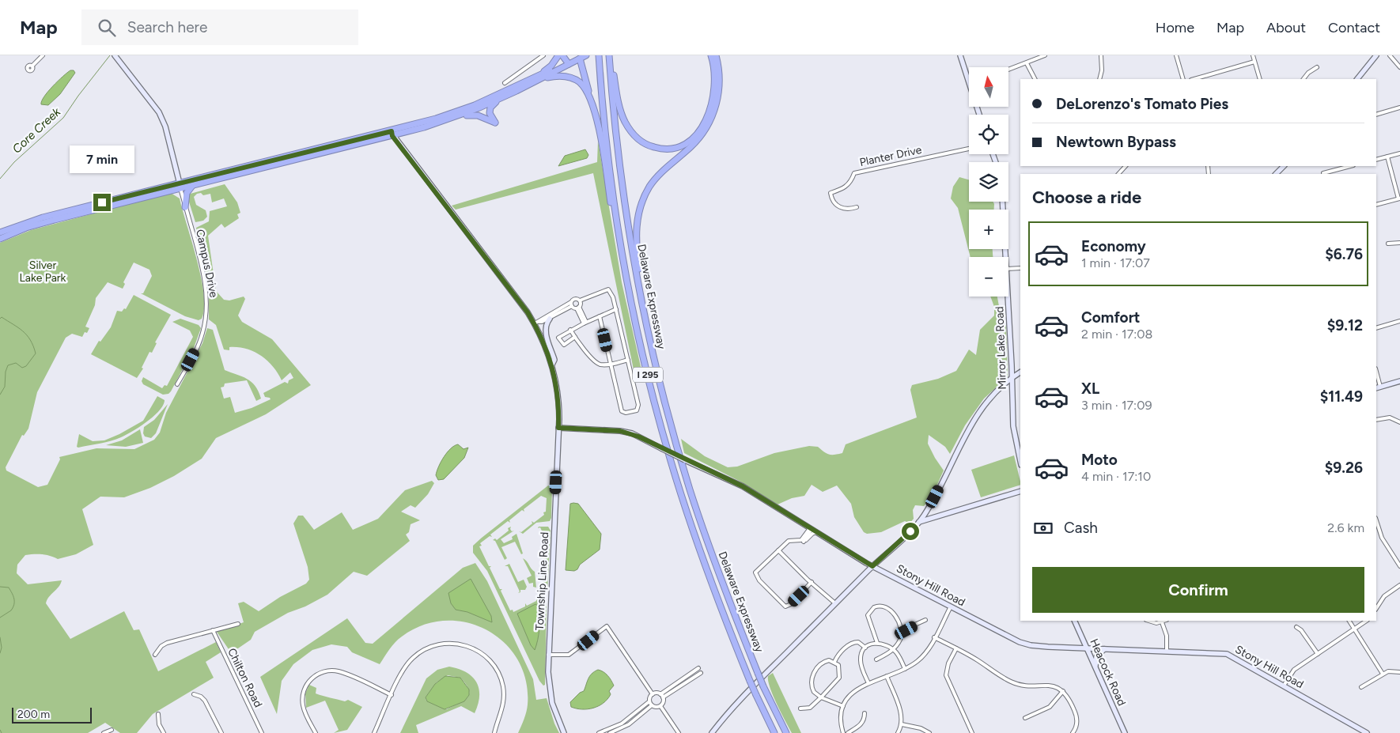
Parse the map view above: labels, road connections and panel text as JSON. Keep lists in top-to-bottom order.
{
  "streets": {
    "highway": ["Delaware Expressway", "I 295"],
    "street": [
      "Planter Drive",
      "Campus Drive",
      "Mirror Lake Road",
      "Township Line Road",
      "Stony Hill Road",
      "Heacock Road",
      "Chilton Road"
    ]
  },
  "crossings": [
    ["Township Line Road", "Stony Hill Road"],
    ["Stony Hill Road", "Heacock Road"]
  ],
  "water": ["Core Creek"],
  "parks": ["Silver Lake Park"],
  "scale_bar": "200 m",
  "north": "top",
  "page": {
    "header": "Map",
    "search": "Search here",
    "nav": [
      "Home",
      "Map",
      "About",
      "Contact"
    ],
    "map_buttons": ["+", "−"],
    "banner": ["DeLorenzo's Tomato Pies", "Newtown Bypass"],
    "bubble": "7 min",
    "heading": "Choose a ride",
    "list": [
      {
        "name": "Economy",
        "note": "1 min · 17:07",
        "value": "$6.76"
      },
      {
        "name": "Comfort",
        "note": "2 min · 17:08",
        "value": "$9.12"
      },
      {
        "name": "XL",
        "note": "3 min · 17:09",
        "value": "$11.49"
      },
      {
        "name": "Moto",
        "note": "4 min · 17:10",
        "value": "$9.26"
      }
    ],
    "pay": ["Cash", "2.6 km"],
    "buttons": "Confirm",
    "scale": "200 m"
  }
}
